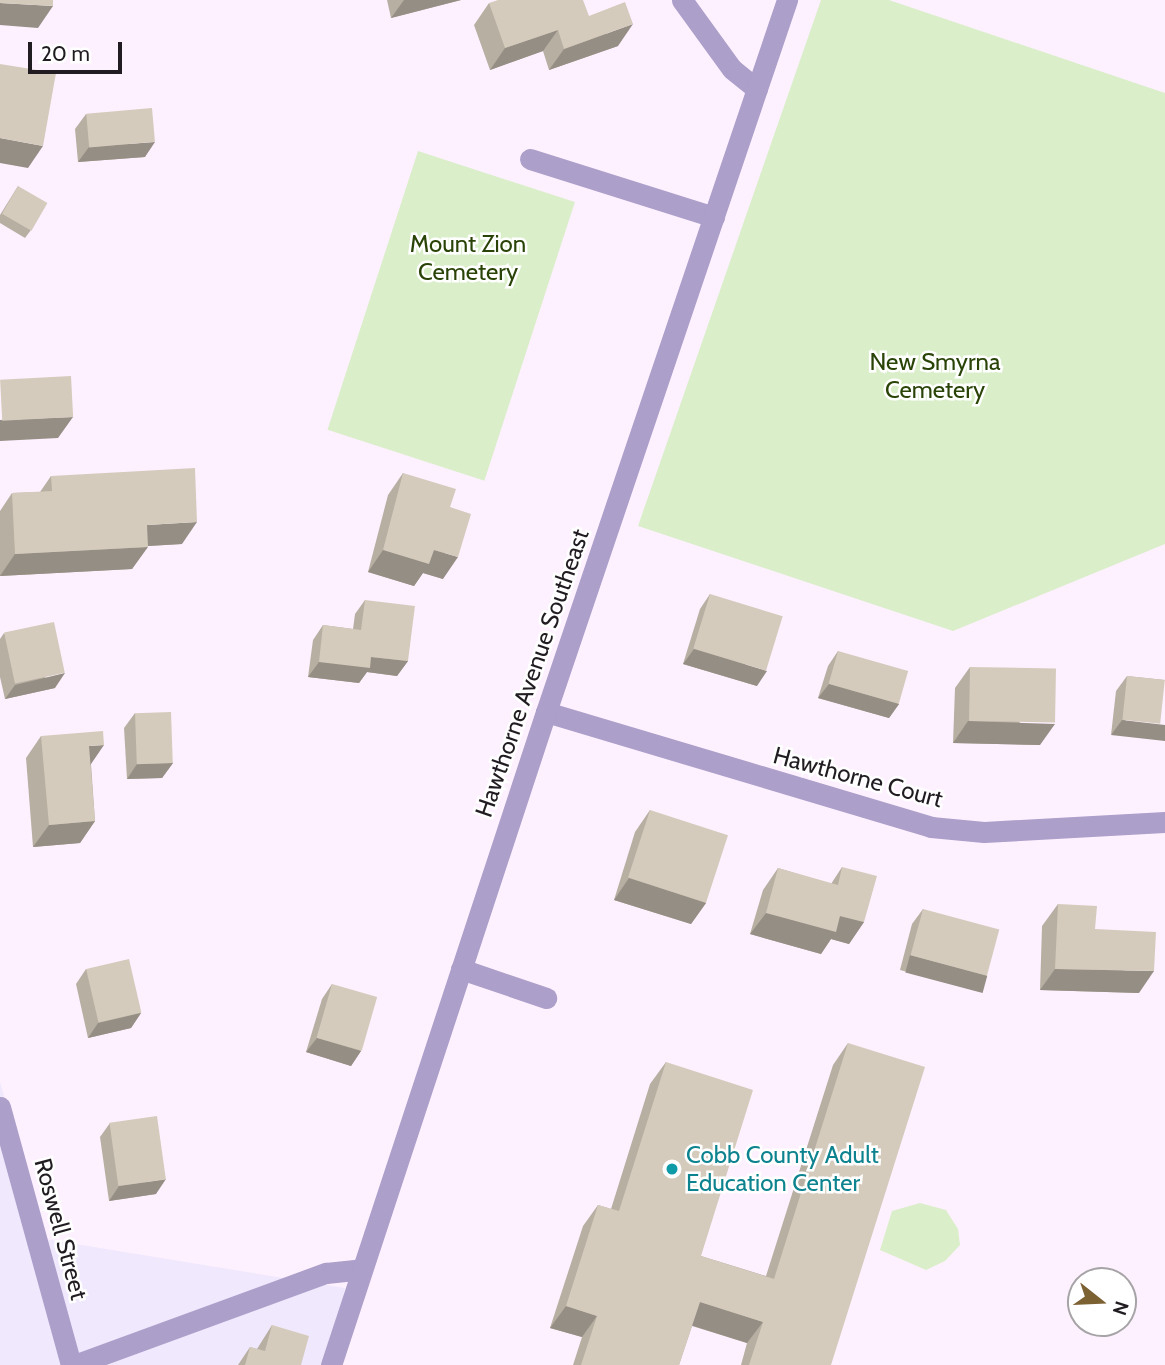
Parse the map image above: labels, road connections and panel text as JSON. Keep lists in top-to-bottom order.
{
  "streets": {
    "street": ["Hawthorne Avenue Southeast", "Hawthorne Court", "Roswell Street"]
  },
  "crossings": [
    ["Hawthorne Avenue Southeast", "Hawthorne Court"]
  ],
  "parks": ["Mount Zion Cemetery", "New Smyrna Cemetery"],
  "places": ["Cobb County Adult Education Center"],
  "scale_bar": "20 m",
  "north": "right"
}
